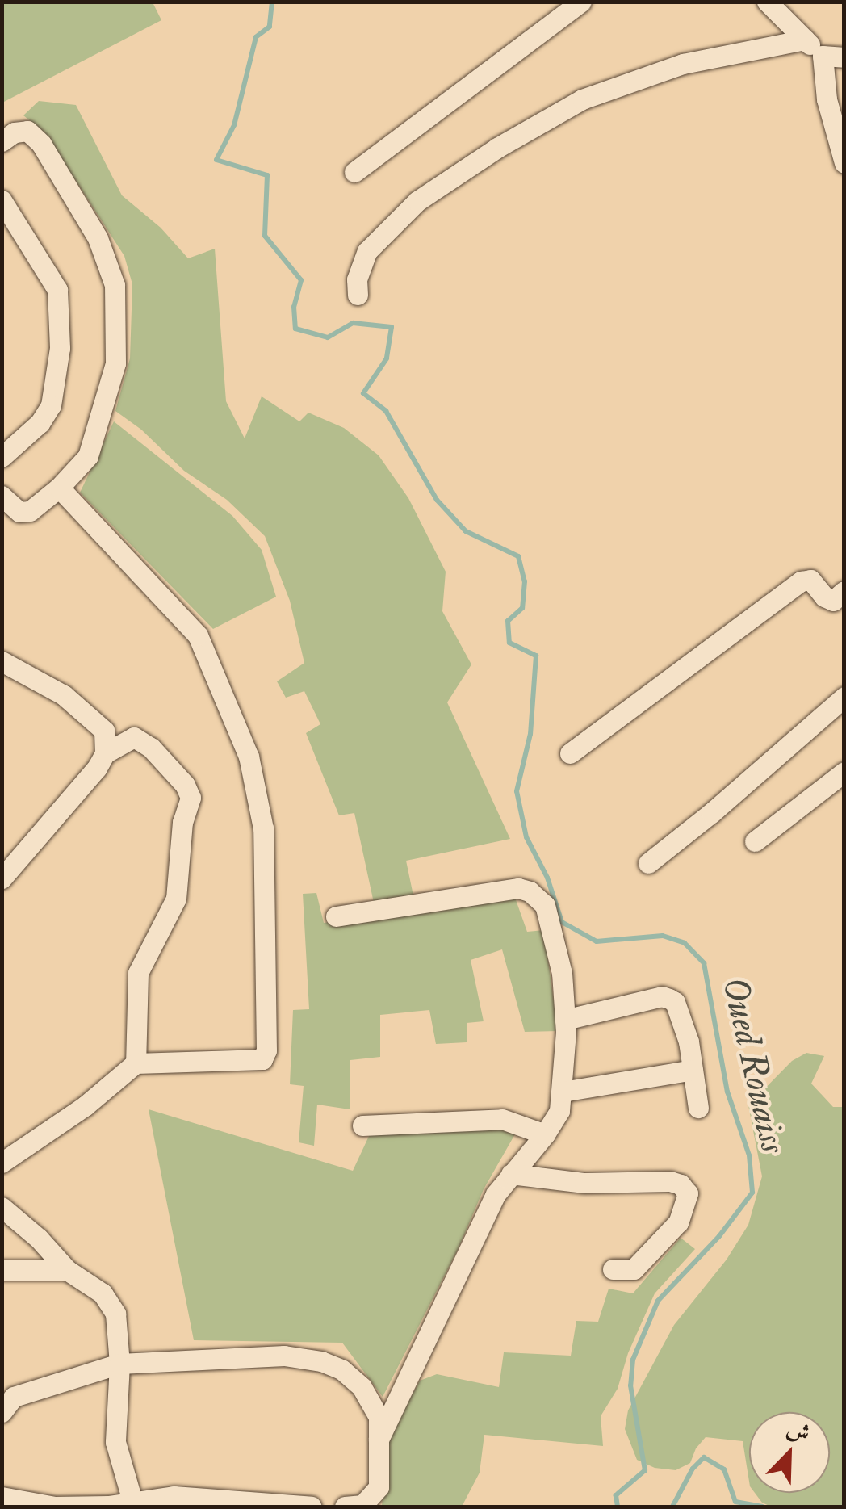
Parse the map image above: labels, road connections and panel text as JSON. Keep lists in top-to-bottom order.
{
  "water": ["Oued Rouaiss"],
  "north": "top right"
}
